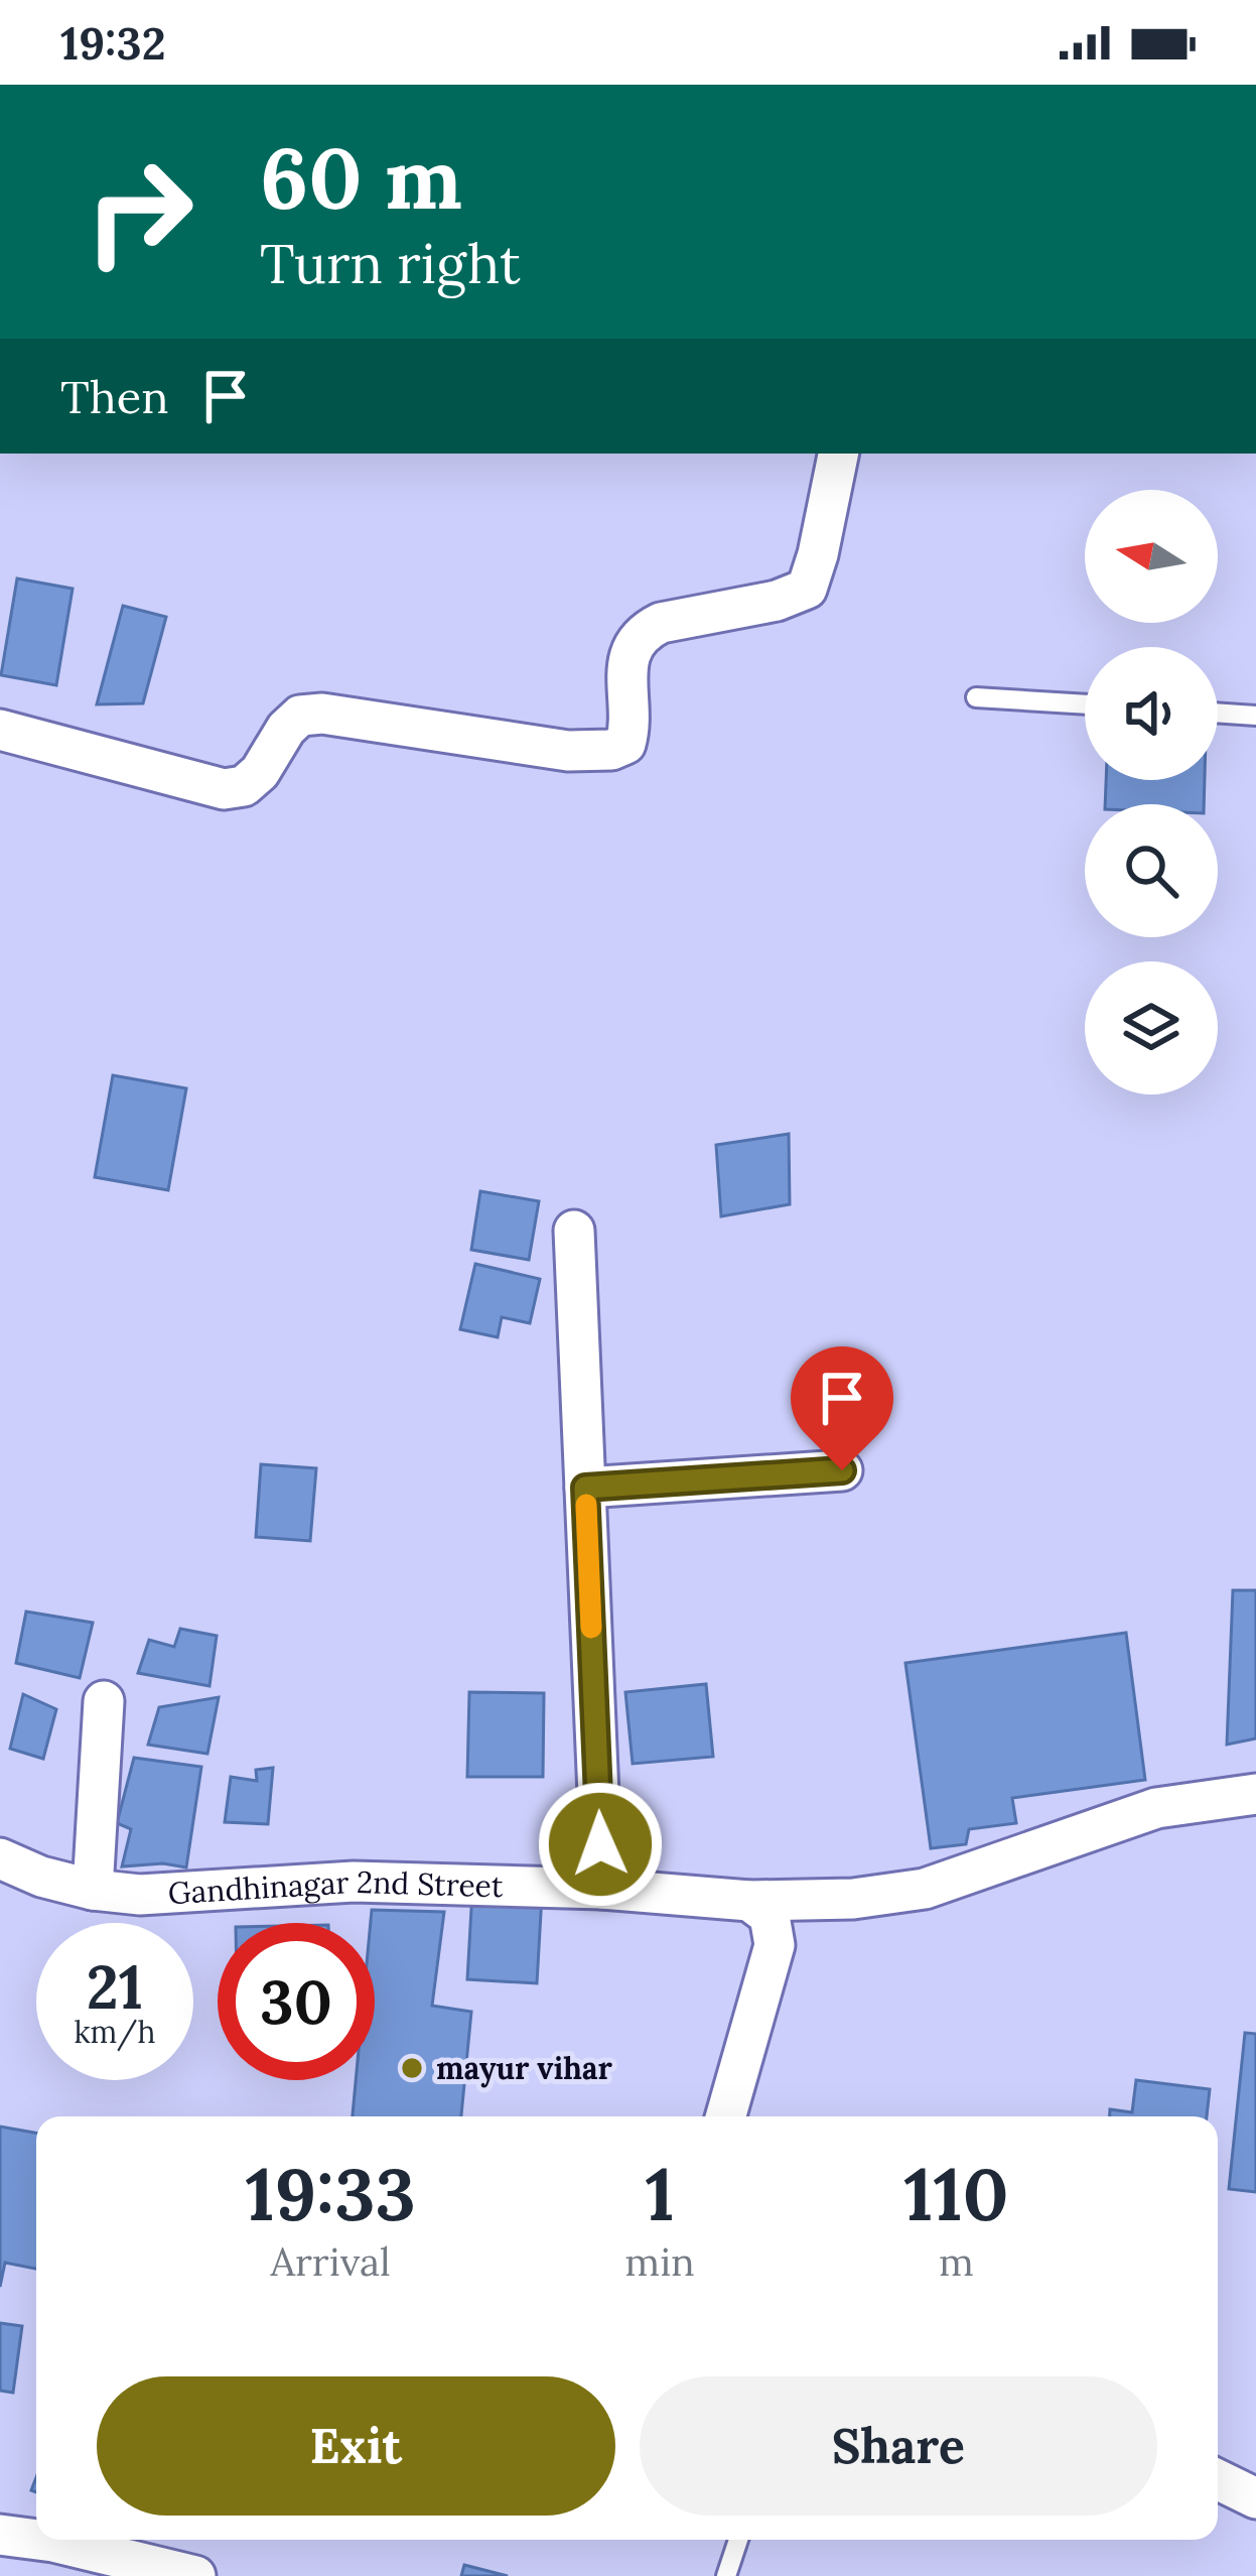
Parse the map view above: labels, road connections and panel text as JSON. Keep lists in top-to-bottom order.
{
  "streets": {
    "street": ["Gandhinagar 2nd Street"]
  },
  "places": ["mayur vihar"],
  "north": "left",
  "page": {
    "status": "19:32",
    "turn": ["60 m", "Turn right"],
    "then": "Then",
    "speed": "21 km/h",
    "limit": "30",
    "eta": [
      "19:33",
      "Arrival",
      "1",
      "min",
      "110",
      "m"
    ],
    "buttons": ["Exit", "Share"]
  }
}
